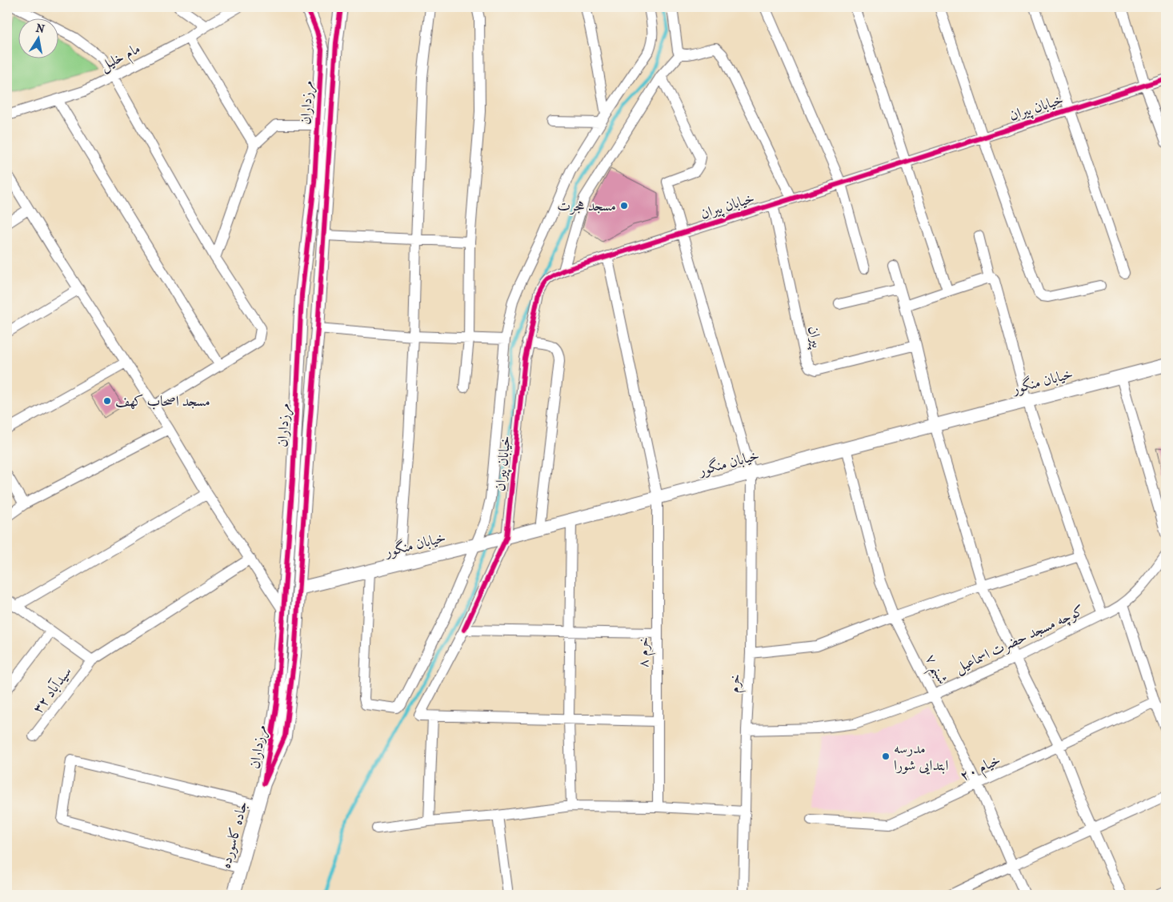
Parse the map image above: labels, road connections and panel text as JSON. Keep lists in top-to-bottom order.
{
  "streets": {
    "street": [
      "مام خلیل",
      "مرزداران",
      "خیابان پیران",
      "پیران",
      "خیابان منگور",
      "کوچه مسجد حضرت اسماعیل",
      "خرم ۸",
      "شبنم ۷",
      "خرم",
      "سیدآباد ۳۲",
      "خیام ۲۰",
      "جاده کاسورده"
    ]
  },
  "crossings": [
    ["مرزداران", "خیابان منگور"],
    ["مرزداران", "جاده کاسورده"],
    ["خیابان پیران", "پیران"],
    ["خیابان پیران", "خیابان منگور"],
    ["خیابان پیران", "خرم ۸"],
    ["خیابان پیران", "خرم"],
    ["خیابان منگور", "خرم ۸"],
    ["خیابان منگور", "شبنم ۷"],
    ["خیابان منگور", "خرم"],
    ["کوچه مسجد حضرت اسماعیل", "شبنم ۷"],
    ["کوچه مسجد حضرت اسماعیل", "خرم"],
    ["شبنم ۷", "خیام ۲۰"]
  ],
  "places": ["مسجد هجرت", "مسجد اصحاب کهف", "مدرسه ابتدایی شورا"],
  "north": "top"
}
